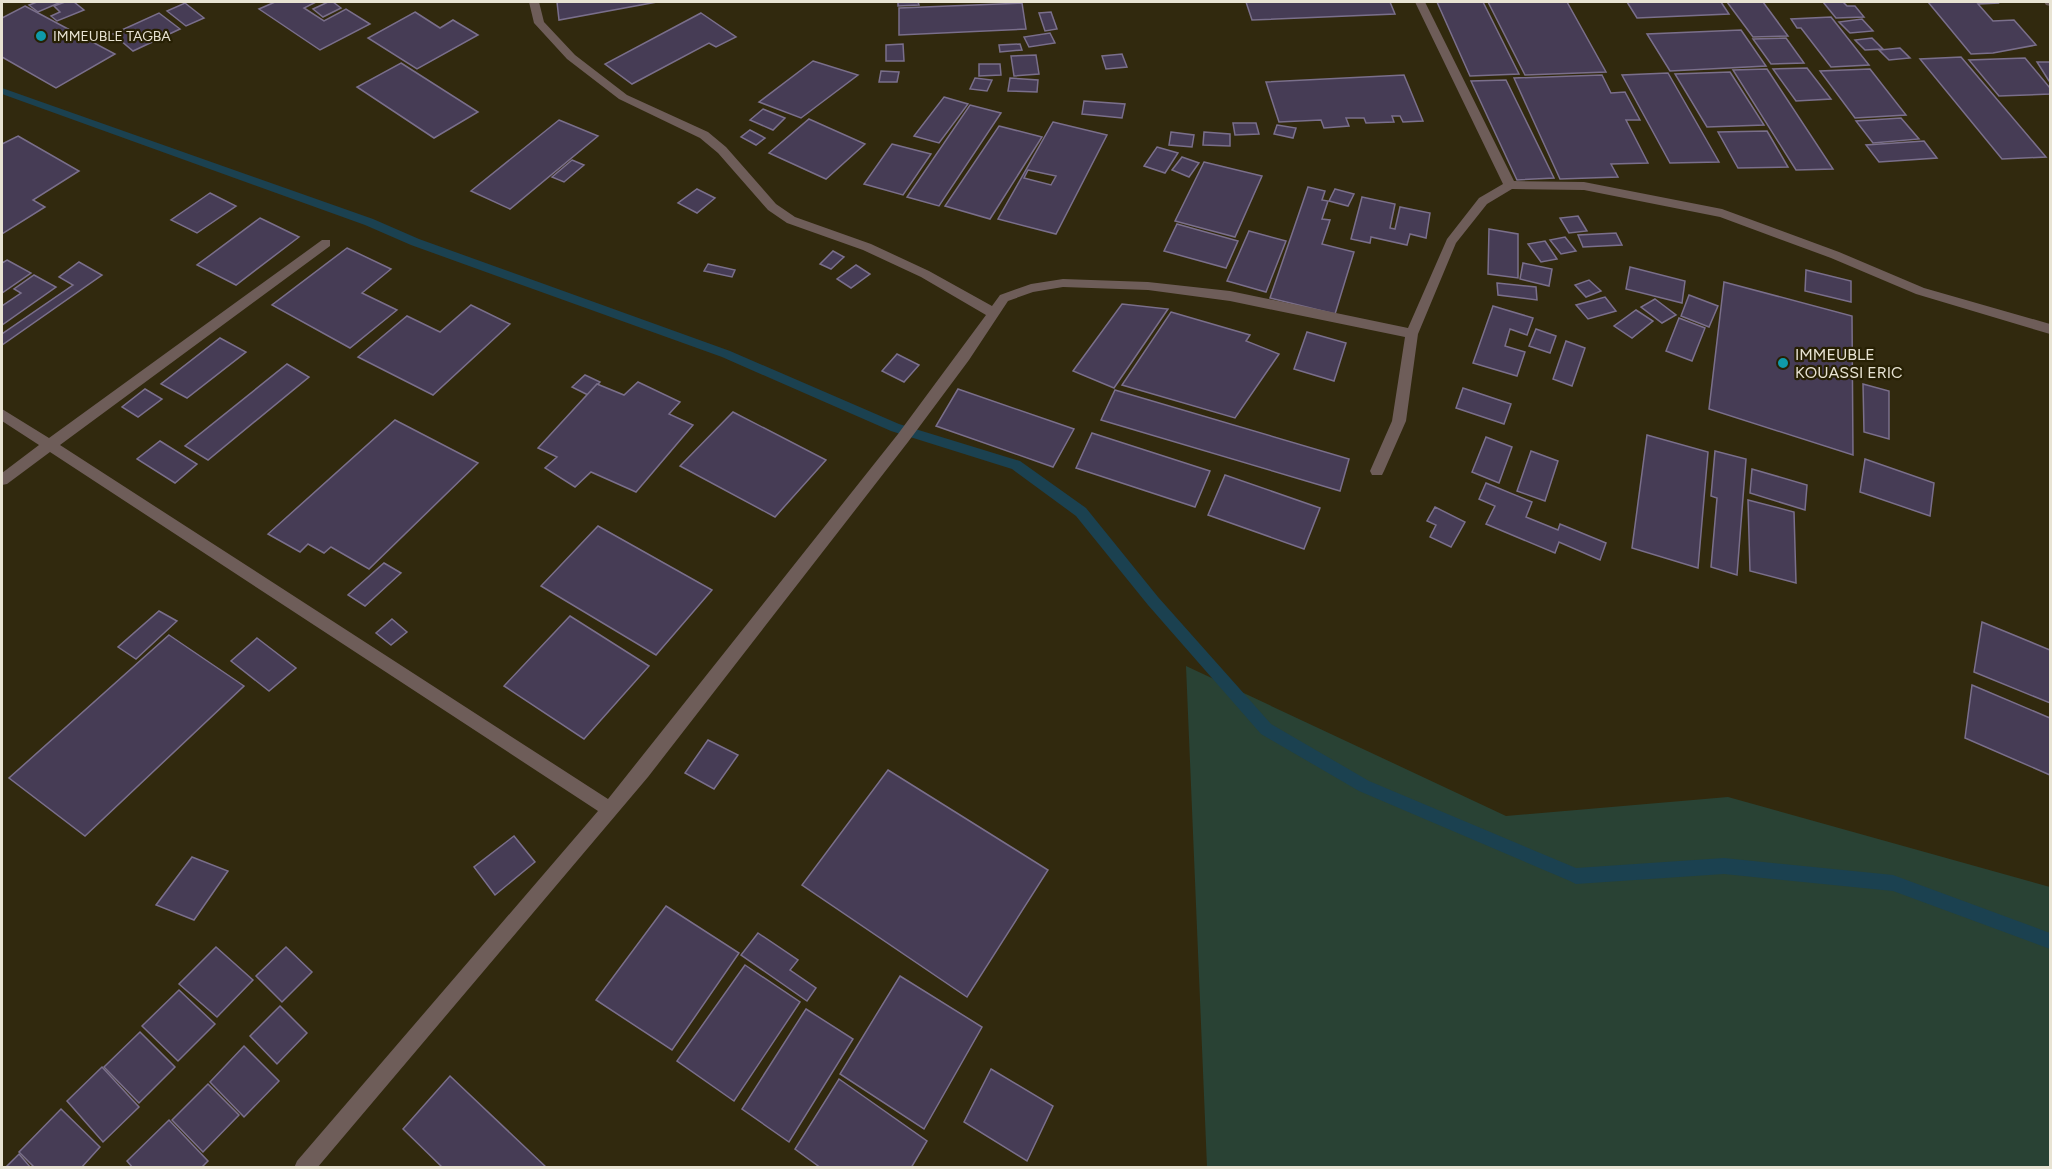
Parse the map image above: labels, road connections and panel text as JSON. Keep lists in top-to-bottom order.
{
  "places": ["IMMEUBLE TAGBA", "IMMEUBLE KOUASSI ERIC"]
}
